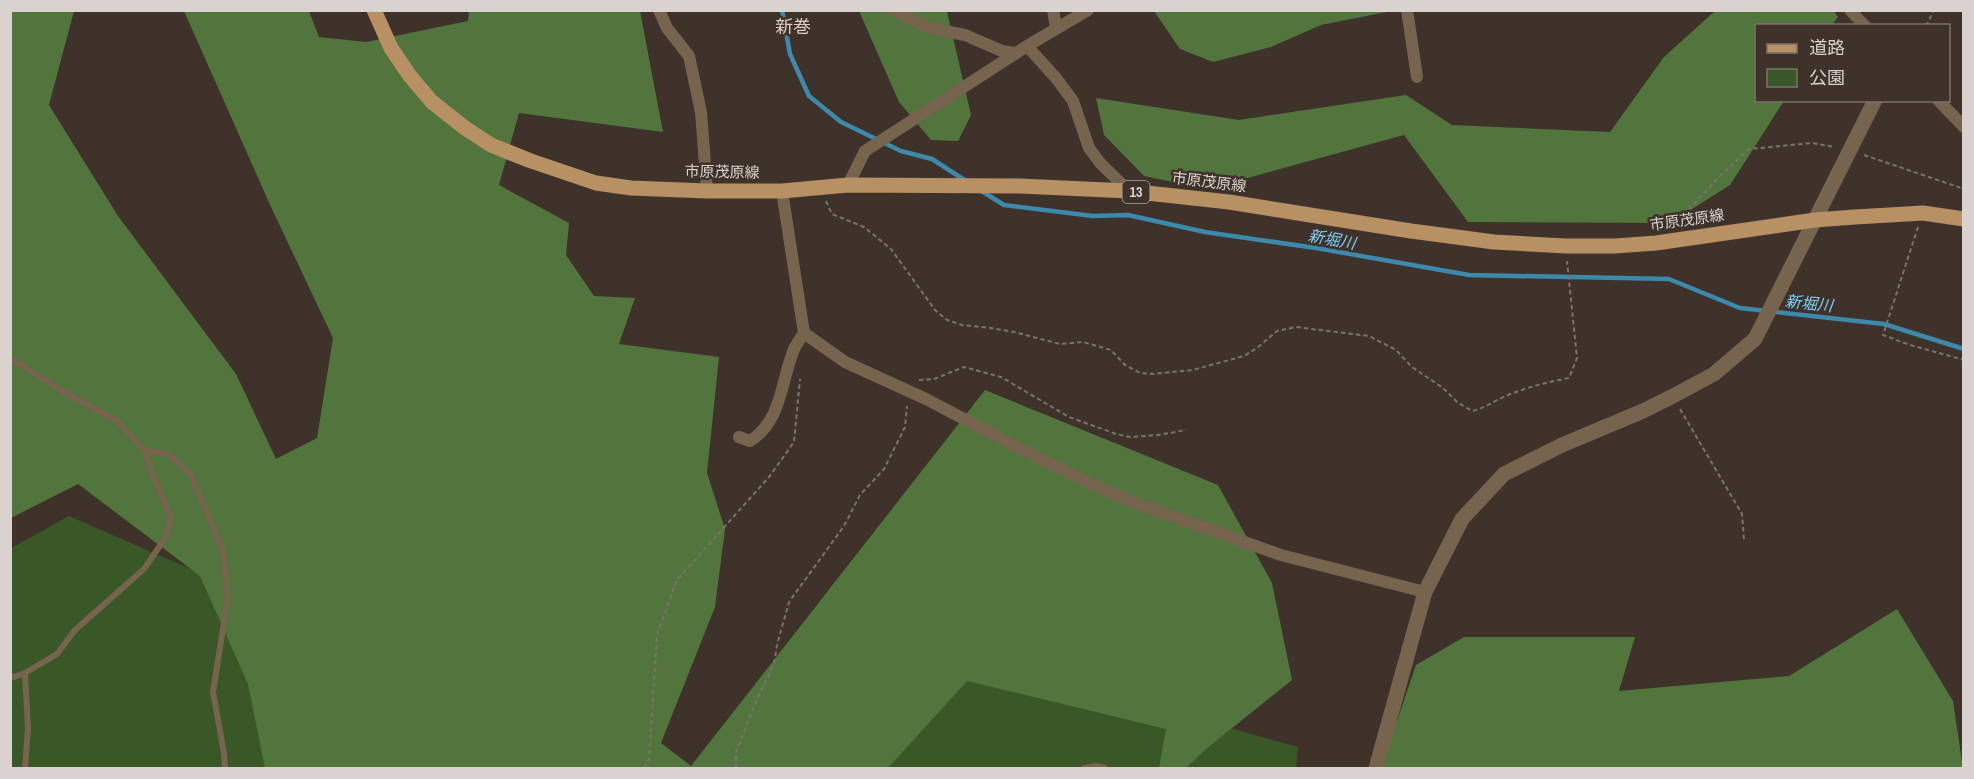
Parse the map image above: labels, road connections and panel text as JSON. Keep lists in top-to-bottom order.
{
  "streets": {
    "main road": ["市原茂原線", "13"]
  },
  "districts": ["新巻"],
  "water": ["新堀川"],
  "legend": ["道路", "公園"]
}
